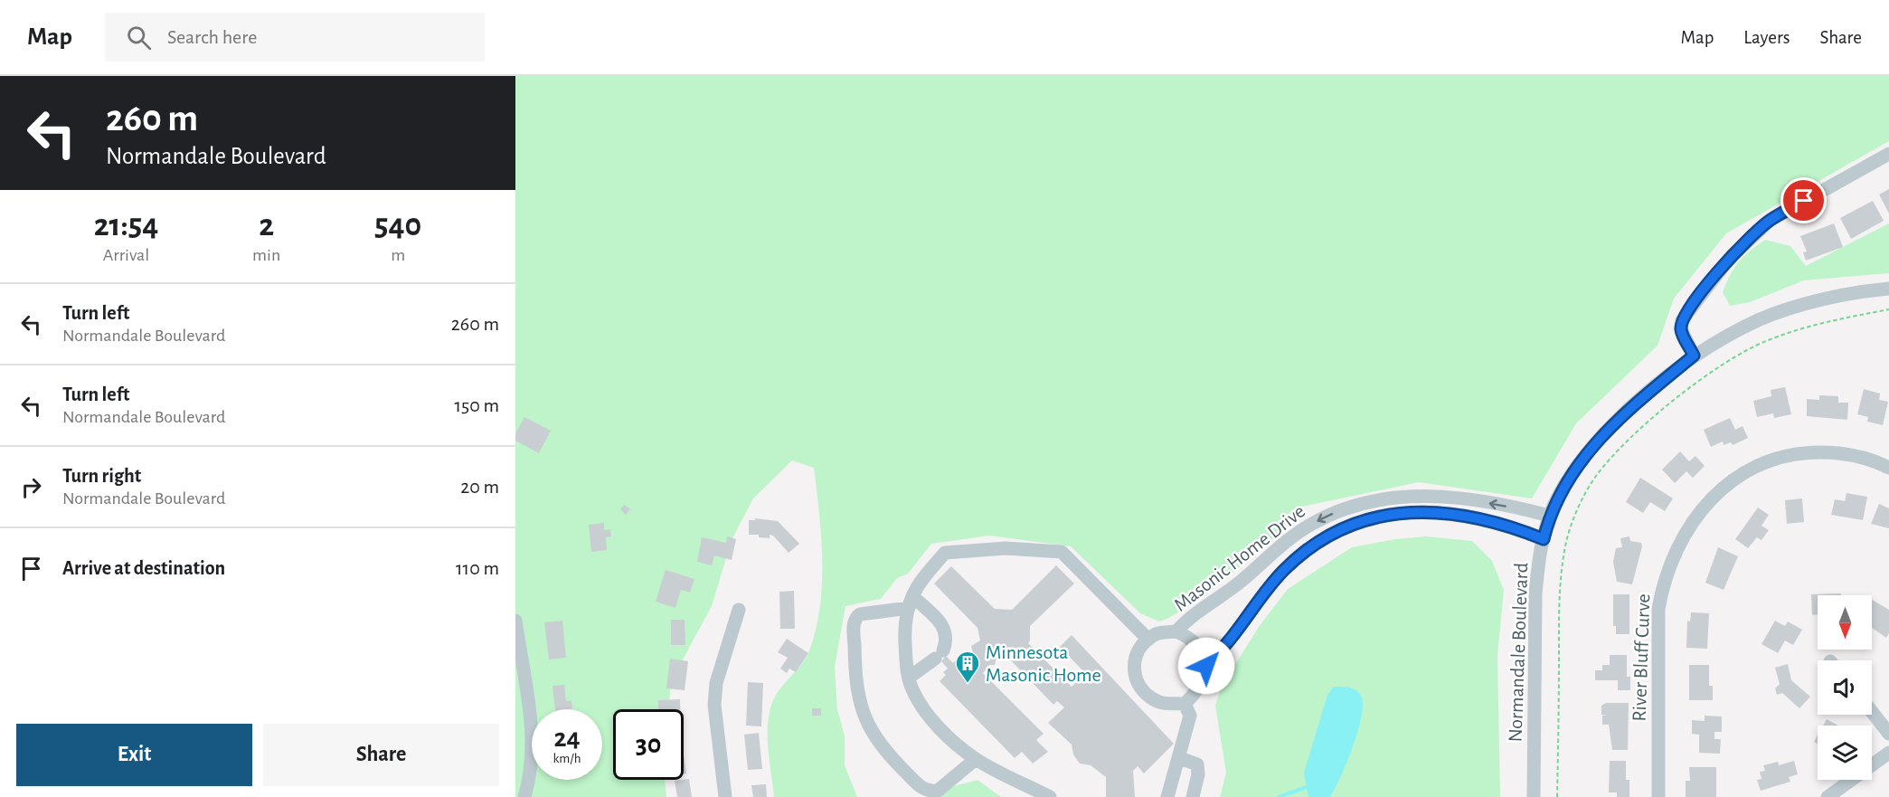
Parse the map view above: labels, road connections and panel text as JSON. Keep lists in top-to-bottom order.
{
  "streets": {
    "street": ["Masonic Home Drive", "Normandale Boulevard", "River Bluff Curve"]
  },
  "crossings": [
    ["Masonic Home Drive", "Normandale Boulevard"]
  ],
  "one_way": ["Masonic Home Drive"],
  "places": {
    "building": ["Minnesota Masonic Home"]
  },
  "north": "bottom",
  "page": {
    "header": "Map",
    "search": "Search here",
    "nav": ["Map", "Layers", "Share"],
    "turn": ["260 m", "Normandale Boulevard"],
    "eta": [
      "21:54",
      "Arrival",
      "2",
      "min",
      "540",
      "m"
    ],
    "list": [
      {
        "name": "Turn left",
        "note": "Normandale Boulevard",
        "value": "260 m"
      },
      {
        "name": "Turn left",
        "note": "Normandale Boulevard",
        "value": "150 m"
      },
      {
        "name": "Turn right",
        "note": "Normandale Boulevard",
        "value": "20 m"
      },
      {
        "name": "Arrive at destination",
        "value": "110 m"
      }
    ],
    "speed": "24 km/h",
    "limit": "30",
    "buttons": ["Exit", "Share"]
  }
}
